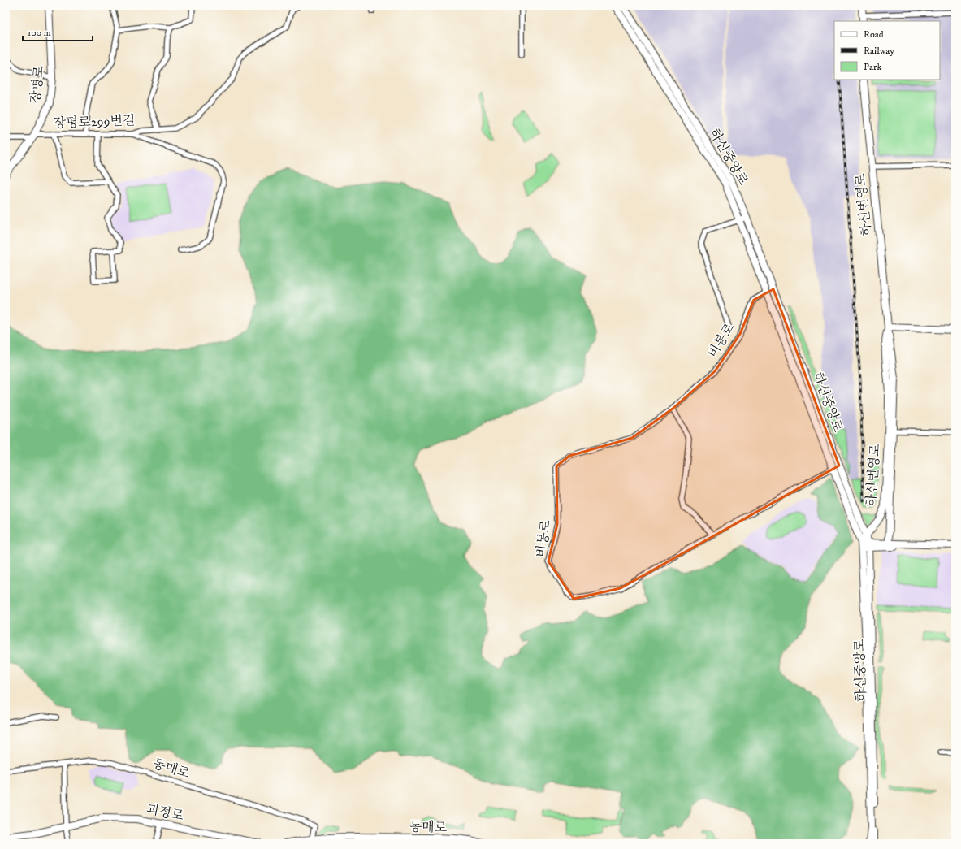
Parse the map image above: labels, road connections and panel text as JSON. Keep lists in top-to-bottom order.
{
  "streets": {
    "street": [
      "장평로",
      "장평로299번길",
      "하신중앙로",
      "하신번영로",
      "비봉로",
      "동매로",
      "괴정로"
    ]
  },
  "crossings": [
    ["장평로", "장평로299번길"],
    ["하신중앙로", "하신번영로"],
    ["하신중앙로", "비봉로"]
  ],
  "legend": ["Road", "Railway", "Park"],
  "scale_bar": "100 m"
}
